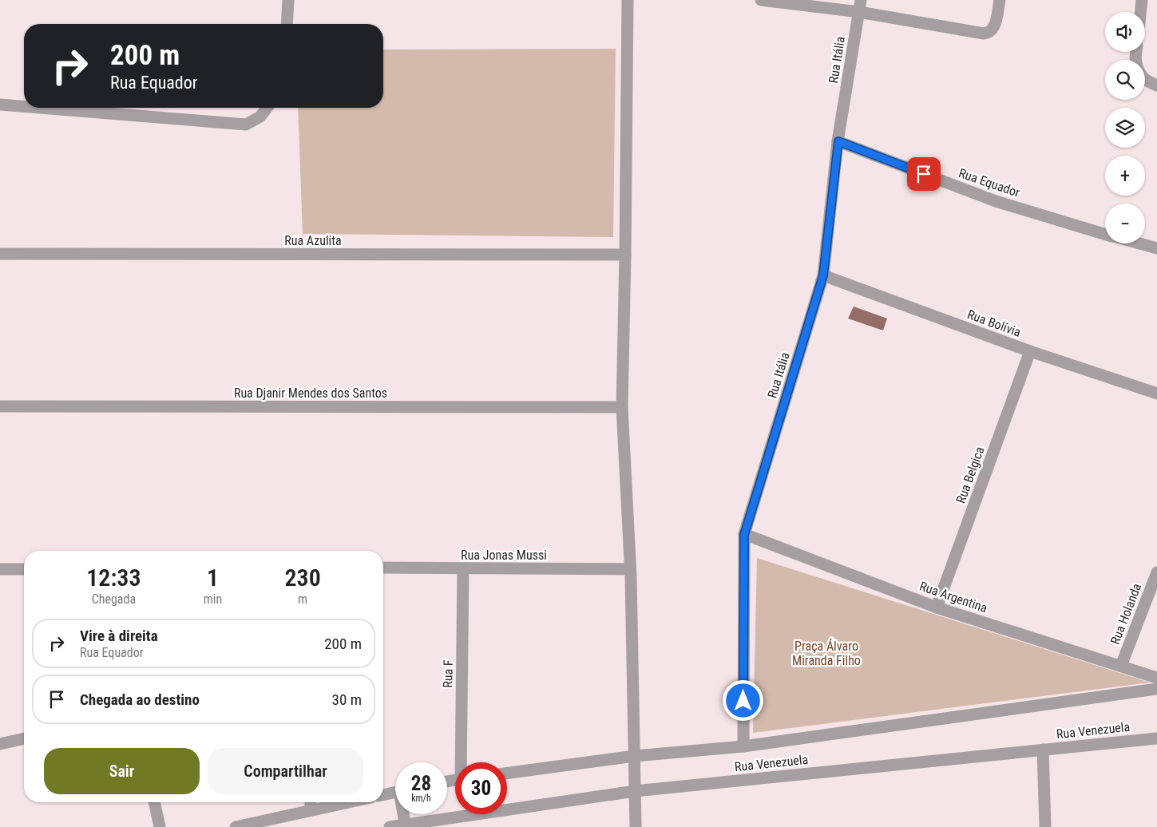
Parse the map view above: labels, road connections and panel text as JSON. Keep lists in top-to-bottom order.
{
  "streets": {
    "street": [
      "Rua Itália",
      "Rua Equador",
      "Rua Azulita",
      "Rua Bolívia",
      "Rua Djanir Mendes dos Santos",
      "Rua Belgica",
      "Rua Jonas Mussi",
      "Rua Argentina",
      "Rua Holanda",
      "Rua F",
      "Rua Venezuela"
    ]
  },
  "crossings": [
    ["Rua Itália", "Rua Equador"],
    ["Rua Itália", "Rua Bolívia"],
    ["Rua Itália", "Rua Argentina"],
    ["Rua Itália", "Rua Venezuela"],
    ["Rua Bolívia", "Rua Belgica"],
    ["Rua Belgica", "Rua Argentina"],
    ["Rua Jonas Mussi", "Rua F"],
    ["Rua Argentina", "Rua Holanda"]
  ],
  "parks": ["Praça Álvaro Miranda Filho"],
  "page": {
    "map_buttons": ["+", "−"],
    "turn": ["200 m", "Rua Equador"],
    "eta": [
      "12:33",
      "Chegada",
      "1",
      "min",
      "230",
      "m"
    ],
    "list": [
      {
        "name": "Vire à direita",
        "note": "Rua Equador",
        "value": "200 m"
      },
      {
        "name": "Chegada ao destino",
        "value": "30 m"
      }
    ],
    "buttons": ["Sair", "Compartilhar"],
    "speed": "28 km/h",
    "limit": "30"
  }
}
